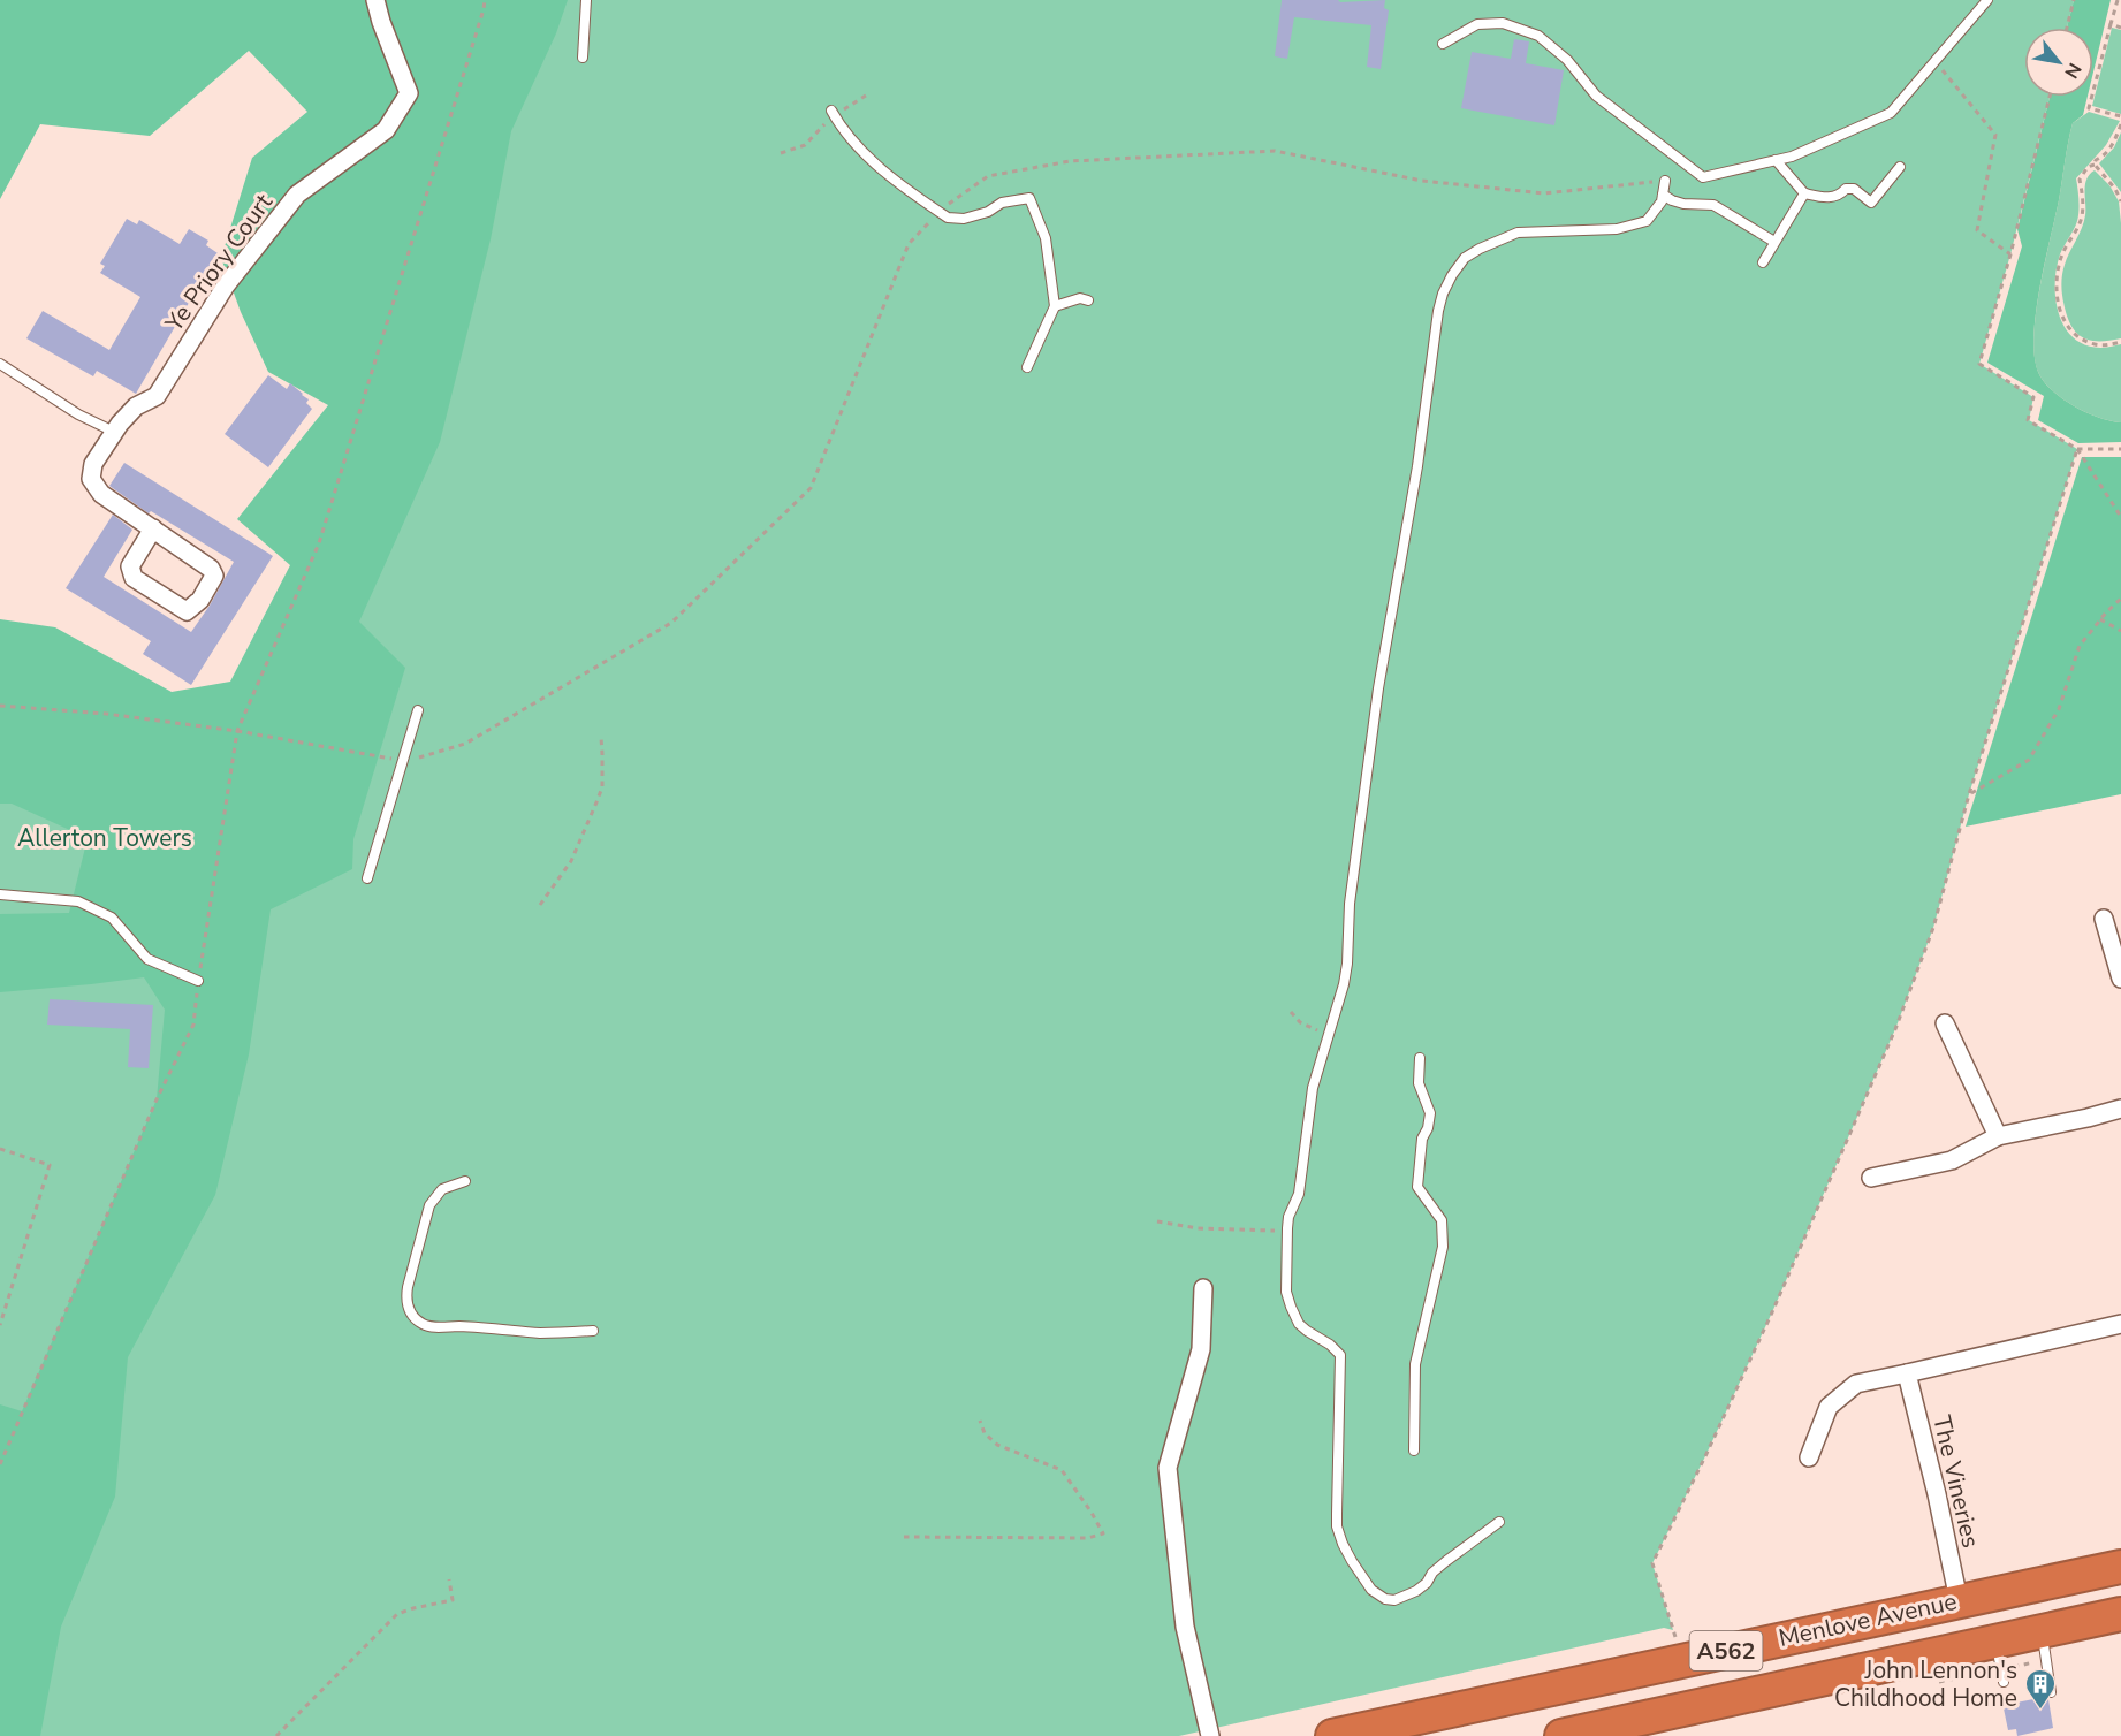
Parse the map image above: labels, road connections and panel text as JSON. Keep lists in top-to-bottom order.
{
  "streets": {
    "highway": ["Menlove Avenue", "A562"],
    "street": ["Ye Priory Court", "The Vineries"]
  },
  "crossings": [
    ["The Vineries", "Menlove Avenue"]
  ],
  "parks": ["Allerton Towers"],
  "places": {
    "building": ["John Lennon's Childhood Home"]
  },
  "north": "bottom right"
}
